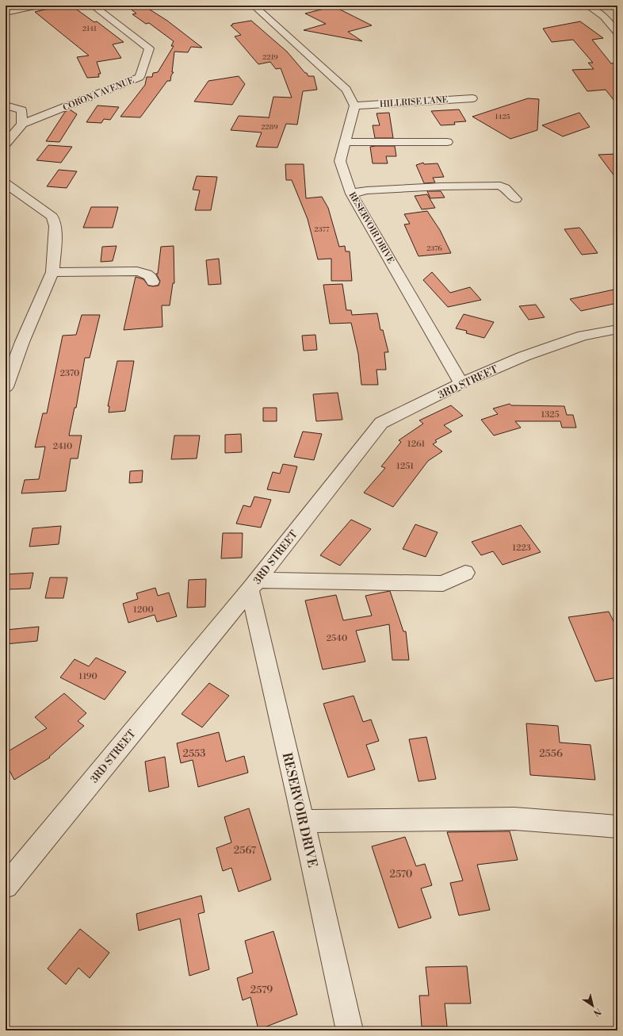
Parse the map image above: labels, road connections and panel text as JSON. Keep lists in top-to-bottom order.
{
  "streets": {
    "street": [
      "CORONA AVENUE",
      "HILLRISE LANE",
      "RESERVOIR DRIVE",
      "3RD STREET"
    ]
  },
  "crossings": [
    ["HILLRISE LANE", "RESERVOIR DRIVE"],
    ["RESERVOIR DRIVE", "3RD STREET"]
  ],
  "house_numbers": [
    "2141",
    "2219",
    "1425",
    "2289",
    "2377",
    "2376",
    "2370",
    "1325",
    "1261",
    "2410",
    "1251",
    "1223",
    "1200",
    "2540",
    "1190",
    "2553",
    "2556",
    "2567",
    "2570",
    "2579"
  ],
  "north": "bottom right"
}
